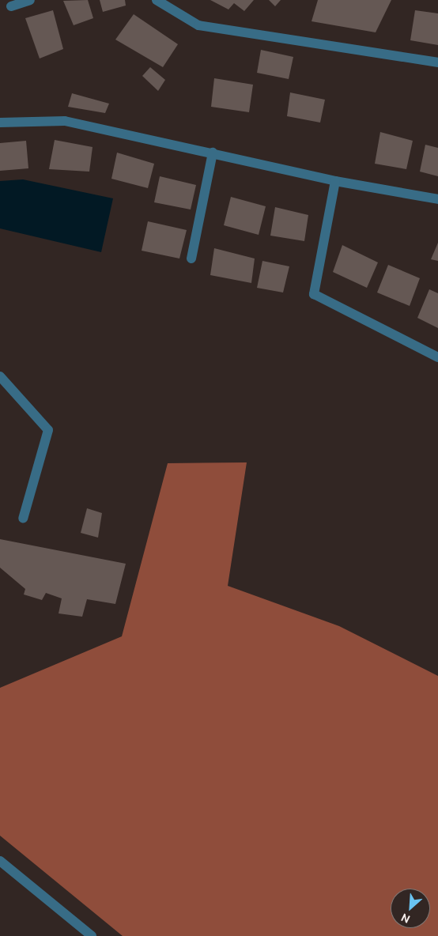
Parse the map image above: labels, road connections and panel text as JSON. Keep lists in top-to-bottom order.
{
  "north": "bottom left"
}
